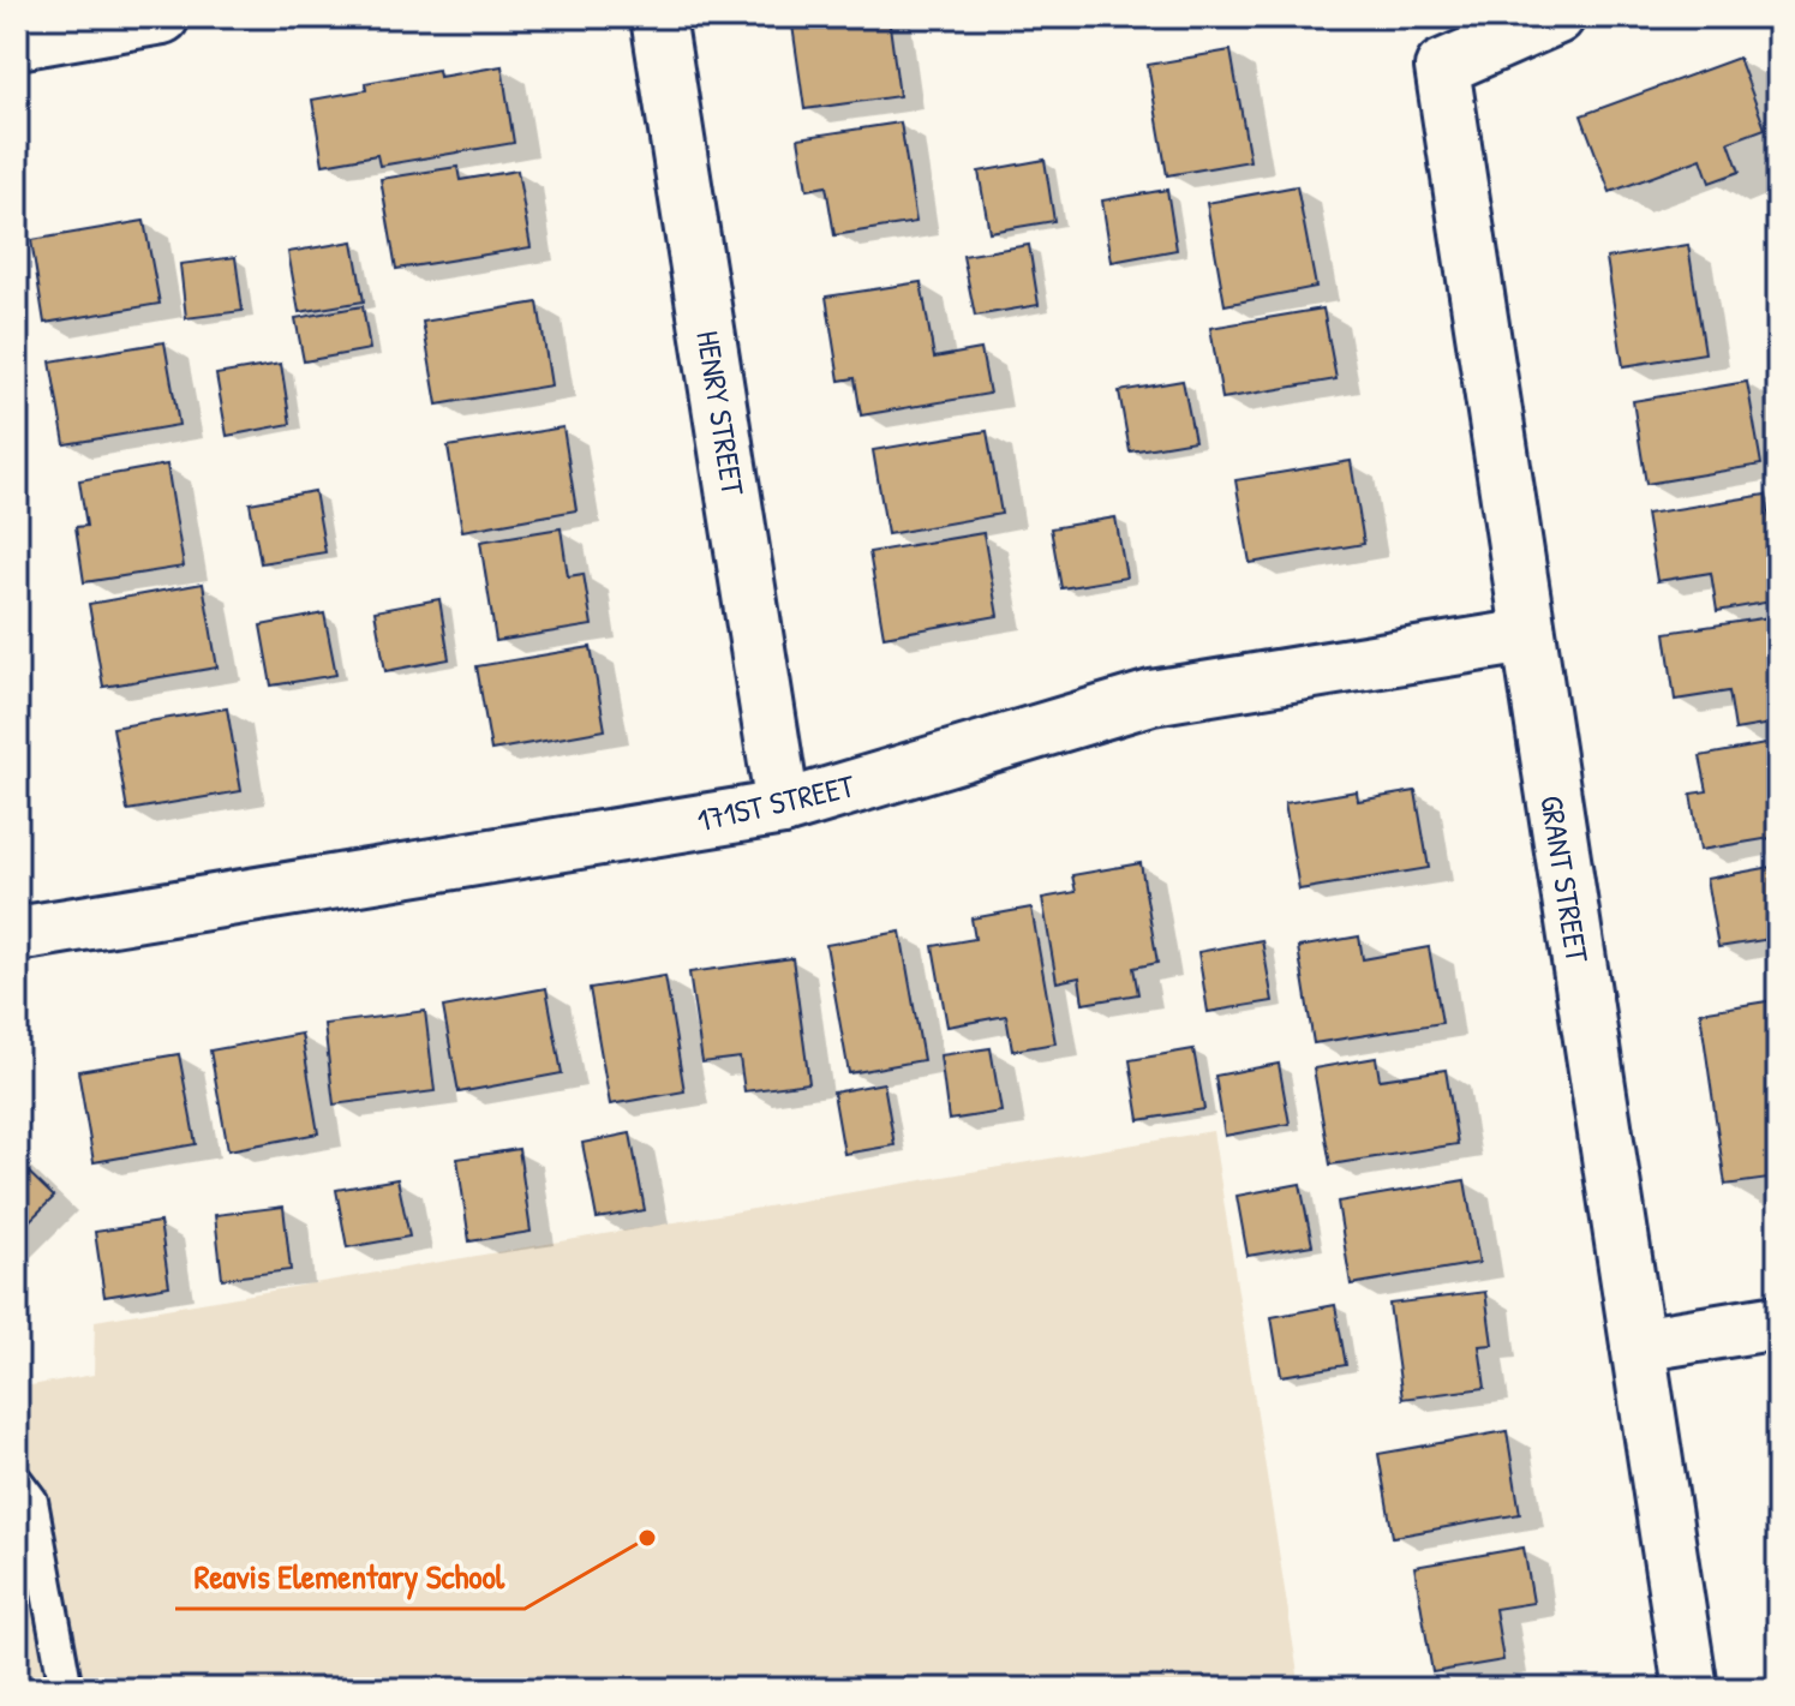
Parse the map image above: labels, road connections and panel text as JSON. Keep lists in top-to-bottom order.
{
  "streets": {
    "street": ["HENRY STREET", "171ST STREET", "GRANT STREET"]
  },
  "crossings": [
    ["HENRY STREET", "171ST STREET"],
    ["171ST STREET", "GRANT STREET"]
  ],
  "places": ["Reavis Elementary School"]
}
